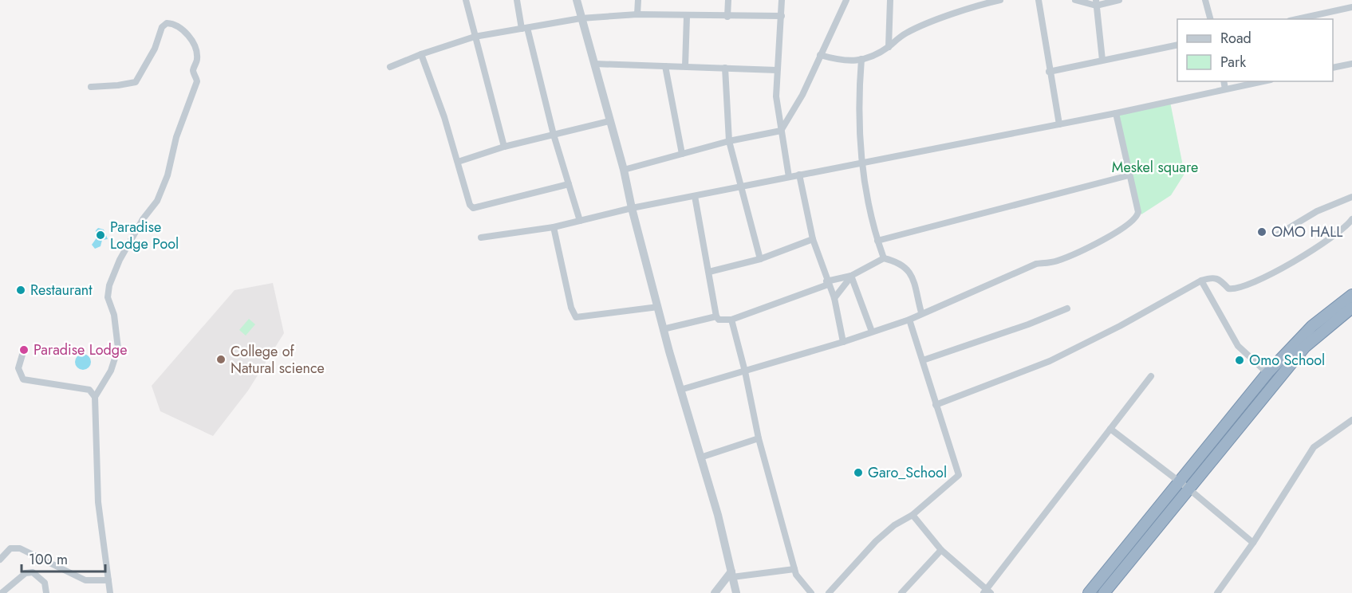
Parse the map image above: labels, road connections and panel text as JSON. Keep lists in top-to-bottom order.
{
  "parks": ["Meskel square"],
  "places": [
    "OMO HALL",
    "Paradise Lodge Pool",
    "Restaurant",
    "Paradise Lodge",
    "College of Natural science",
    "Omo School",
    "Garo_School"
  ],
  "legend": ["Road", "Park"],
  "scale_bar": "100 m"
}
